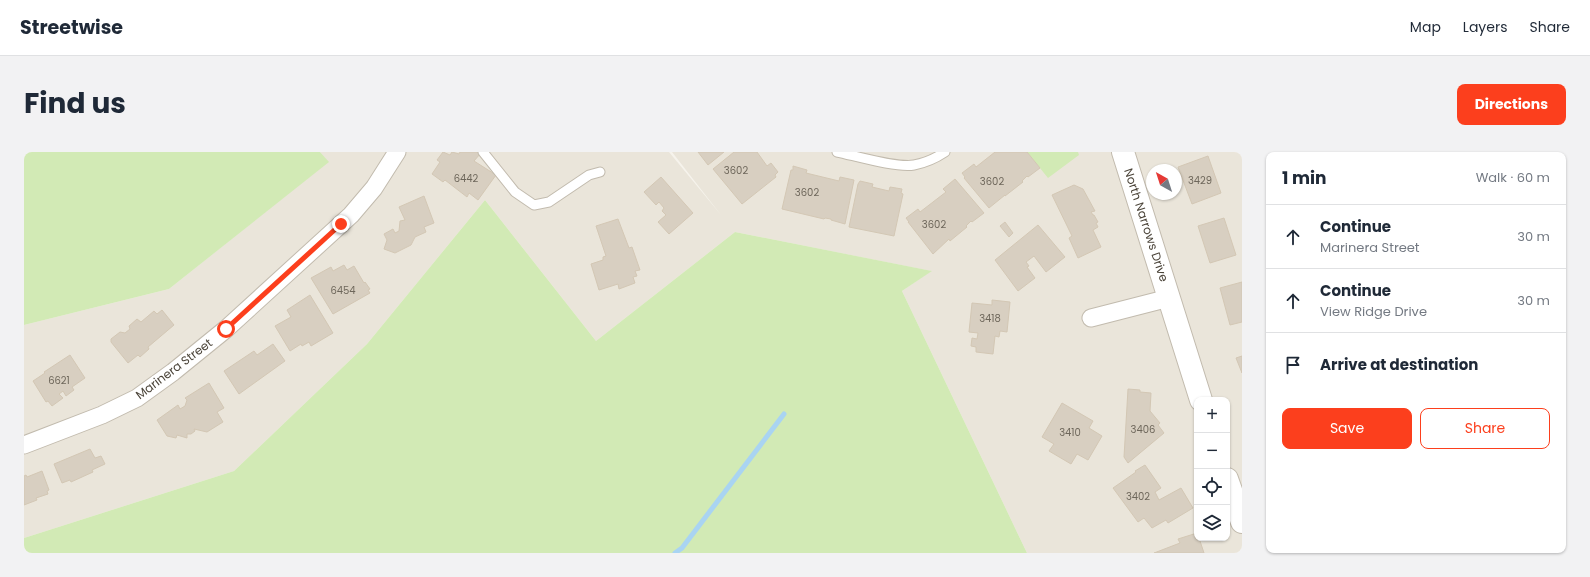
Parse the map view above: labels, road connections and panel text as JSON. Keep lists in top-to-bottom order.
{
  "streets": {
    "street": ["North Narrows Drive", "Marinera Street"]
  },
  "house_numbers": [
    "3602",
    "6442",
    "3429",
    "3602",
    "3602",
    "3602",
    "6454",
    "3418",
    "6621",
    "3406",
    "3410",
    "3402"
  ],
  "north": "top left",
  "page": {
    "header": "Streetwise",
    "nav": ["Map", "Layers", "Share"],
    "title": "Find us",
    "buttons": [
      "Directions",
      ["Save", "Share"]
    ],
    "heading": ["1 min", "Walk · 60 m"],
    "list": [
      ["Continue", "Marinera Street", "30 m"],
      ["Continue", "View Ridge Drive", "30 m"],
      "Arrive at destination"
    ],
    "map_buttons": ["+", "−"]
  }
}
